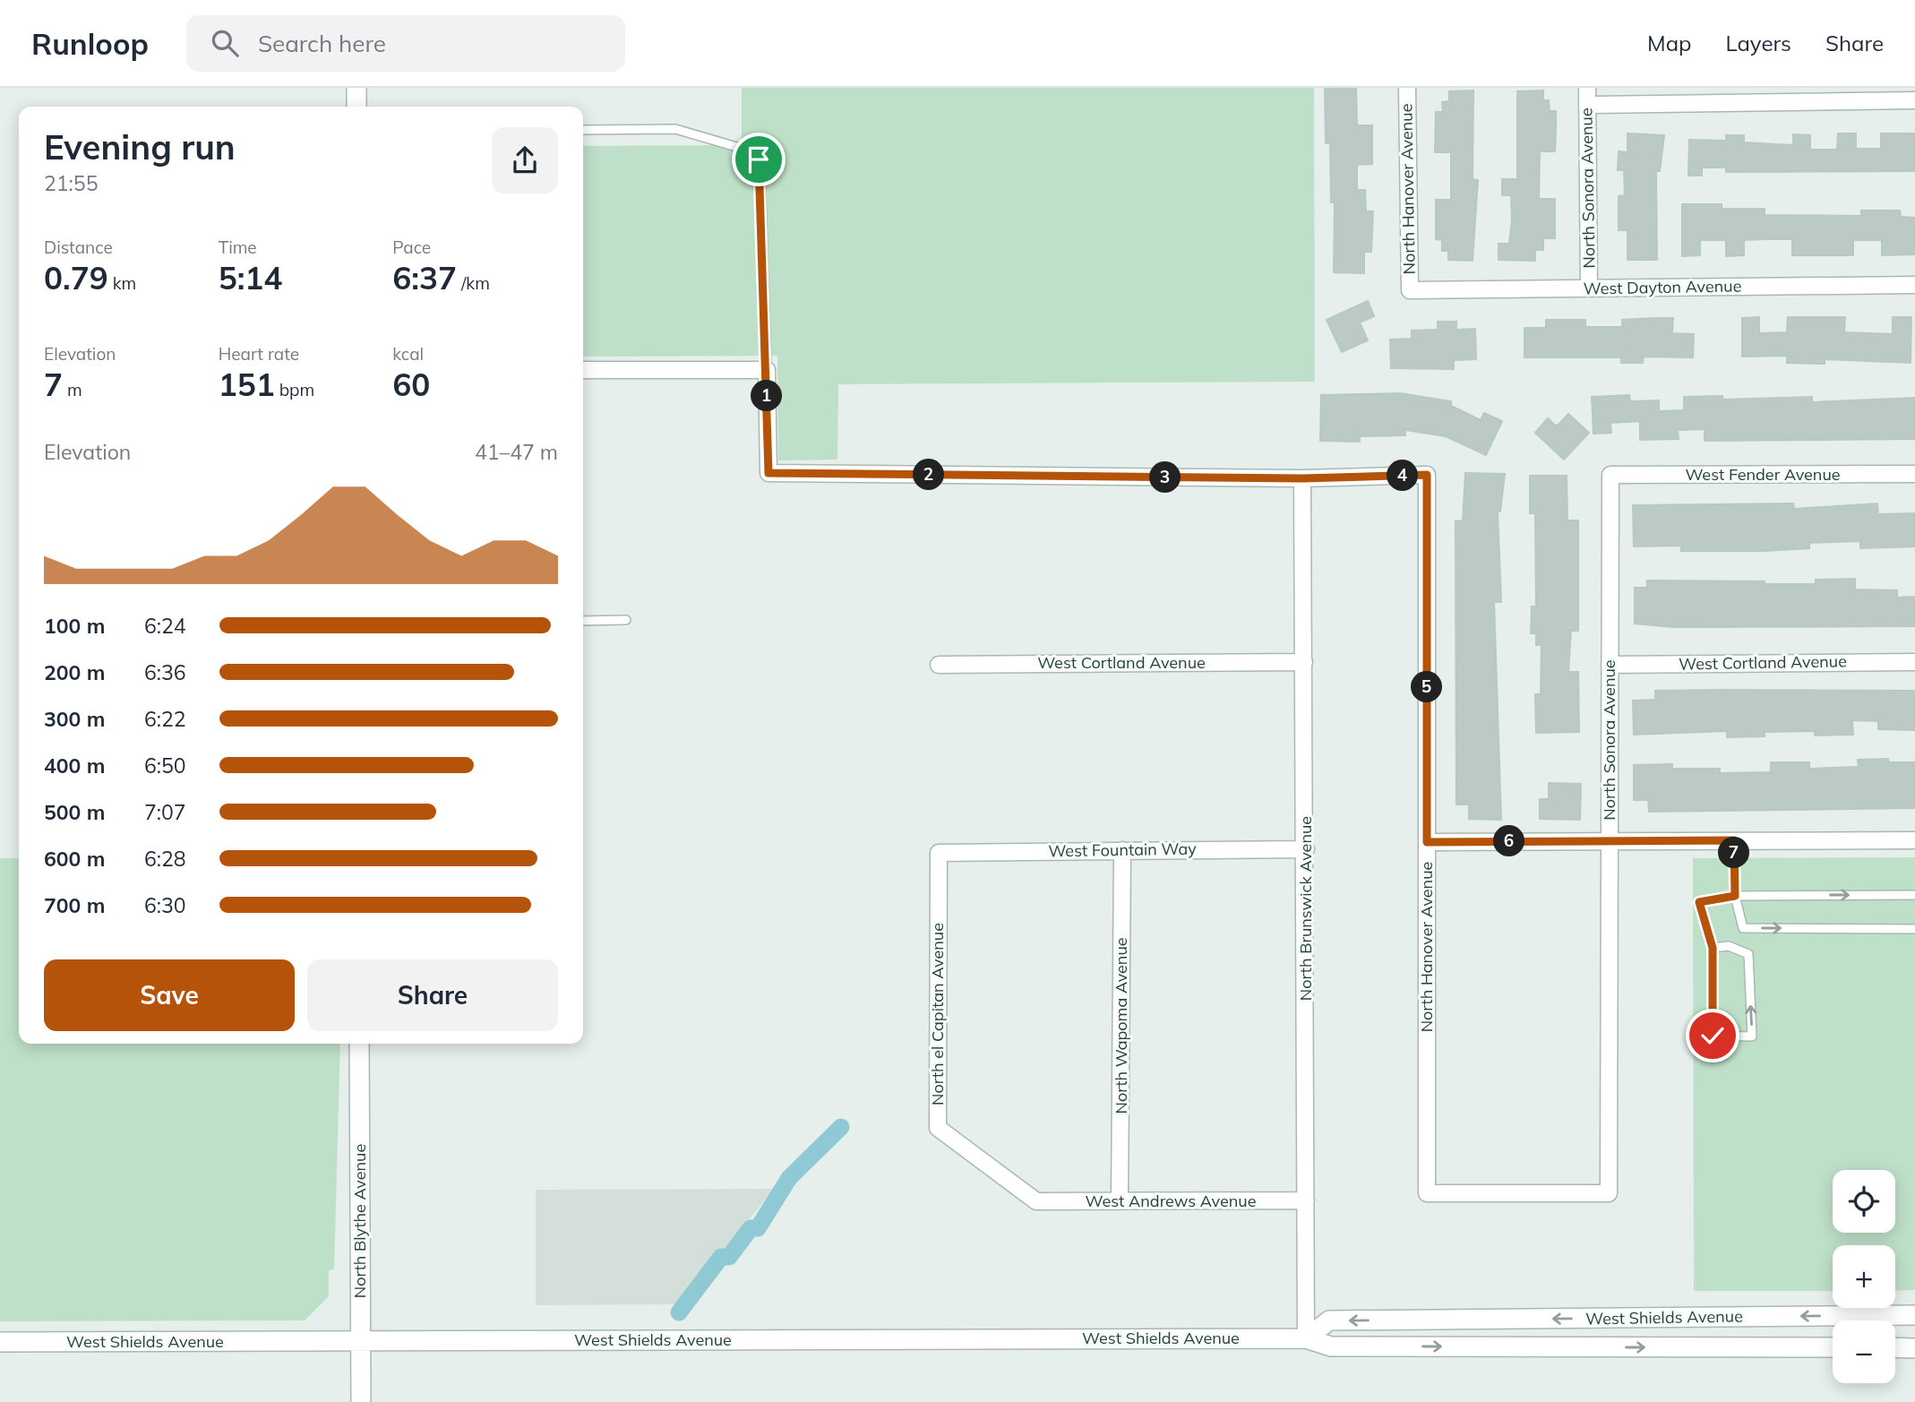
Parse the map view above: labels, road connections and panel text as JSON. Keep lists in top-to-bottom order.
{
  "streets": {
    "street": [
      "North Sonora Avenue",
      "North Hanover Avenue",
      "West Dayton Avenue",
      "West Fender Avenue",
      "West Cortland Avenue",
      "West Fountain Way",
      "North Brunswick Avenue",
      "North el Capitan Avenue",
      "North Wapoma Avenue",
      "West Andrews Avenue",
      "North Blythe Avenue",
      "West Shields Avenue"
    ]
  },
  "crossings": [
    ["North Sonora Avenue", "North Hanover Avenue"],
    ["North Sonora Avenue", "West Dayton Avenue"],
    ["North Sonora Avenue", "West Fender Avenue"],
    ["North Sonora Avenue", "West Cortland Avenue"],
    ["North Hanover Avenue", "West Dayton Avenue"],
    ["North Hanover Avenue", "North Brunswick Avenue"],
    ["West Cortland Avenue", "North Brunswick Avenue"],
    ["West Fountain Way", "North Brunswick Avenue"],
    ["West Fountain Way", "North el Capitan Avenue"],
    ["West Fountain Way", "North Wapoma Avenue"],
    ["North Brunswick Avenue", "West Andrews Avenue"],
    ["North Brunswick Avenue", "West Shields Avenue"],
    ["North el Capitan Avenue", "West Andrews Avenue"],
    ["North Wapoma Avenue", "West Andrews Avenue"],
    ["North Blythe Avenue", "West Shields Avenue"]
  ],
  "page": {
    "header": "Runloop",
    "search": "Search here",
    "nav": ["Map", "Layers", "Share"],
    "heading": ["Evening run", "21:55"],
    "stats": [
      ["Distance", "0.79 km"],
      ["Time", "5:14"],
      ["Pace", "6:37 /km"],
      ["Elevation", "7 m"],
      ["Heart rate", "151 bpm"],
      ["kcal", "60"]
    ],
    "pins": [
      "1",
      "2",
      "4",
      "3",
      "5",
      "6",
      "7"
    ],
    "chart": ["Elevation", "41–47 m"],
    "list": [
      {
        "name": "100 m",
        "note": "6:24"
      },
      {
        "name": "200 m",
        "note": "6:36"
      },
      {
        "name": "300 m",
        "note": "6:22"
      },
      {
        "name": "400 m",
        "note": "6:50"
      },
      {
        "name": "500 m",
        "note": "7:07"
      },
      {
        "name": "600 m",
        "note": "6:28"
      },
      {
        "name": "700 m",
        "note": "6:30"
      }
    ],
    "buttons": ["Save", "Share"],
    "map_buttons": ["+", "−"]
  }
}
